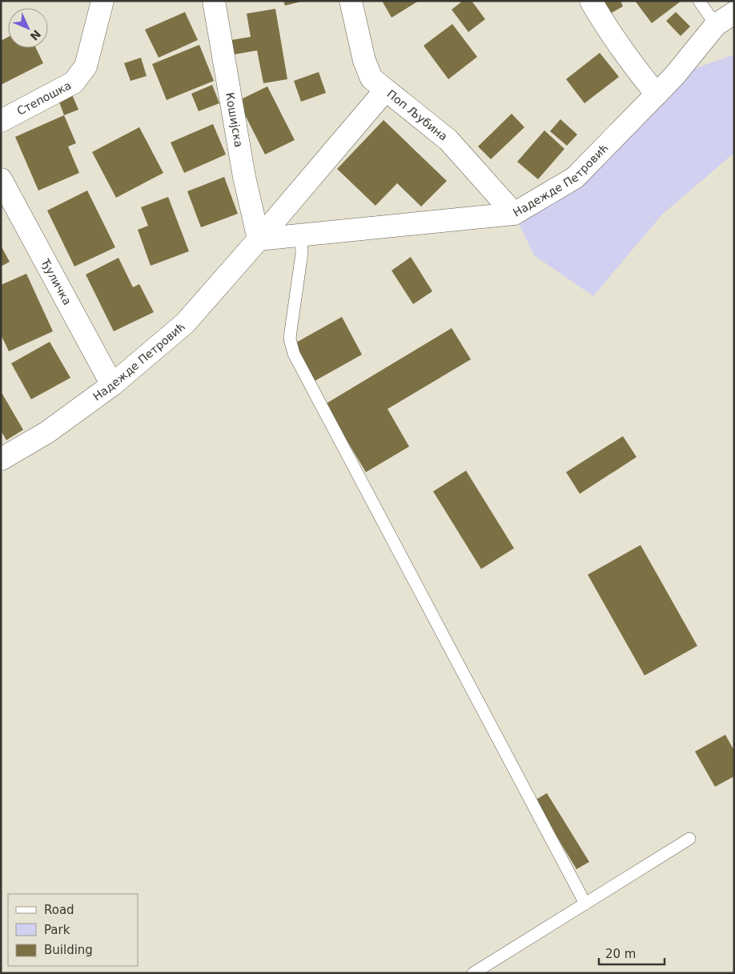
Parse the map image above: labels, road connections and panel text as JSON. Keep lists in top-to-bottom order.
{
  "streets": {
    "street": [
      "Степошка",
      "Поп Љубина",
      "Кошијска",
      "Надежде Петровић",
      "Ђуличка"
    ]
  },
  "crossings": [
    ["Поп Љубина", "Надежде Петровић"],
    ["Кошијска", "Надежде Петровић"],
    ["Надежде Петровић", "Ђуличка"]
  ],
  "legend": ["Road", "Park", "Building"],
  "scale_bar": "20 m",
  "north": "bottom right"
}
